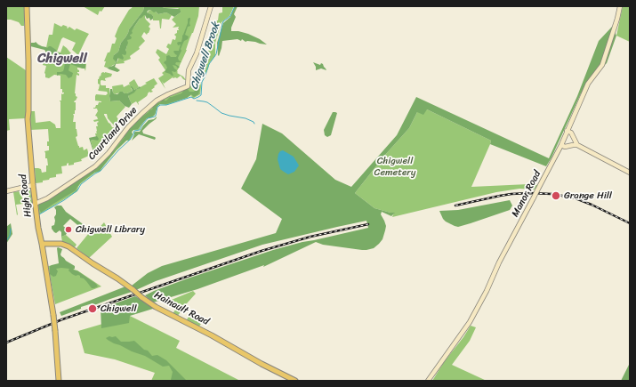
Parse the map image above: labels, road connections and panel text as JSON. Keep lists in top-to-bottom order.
{
  "streets": {
    "main road": [
      "Courtland Drive",
      "Manor Road",
      "High Road",
      "Hainault Road"
    ]
  },
  "crossings": [
    ["Courtland Drive", "High Road"],
    ["High Road", "Hainault Road"]
  ],
  "districts": ["Chigwell"],
  "water": ["Chigwell Brook"],
  "parks": ["Chigwell Cemetery"],
  "places": ["Grange Hill", "Chigwell Library", "Chigwell"]
}
